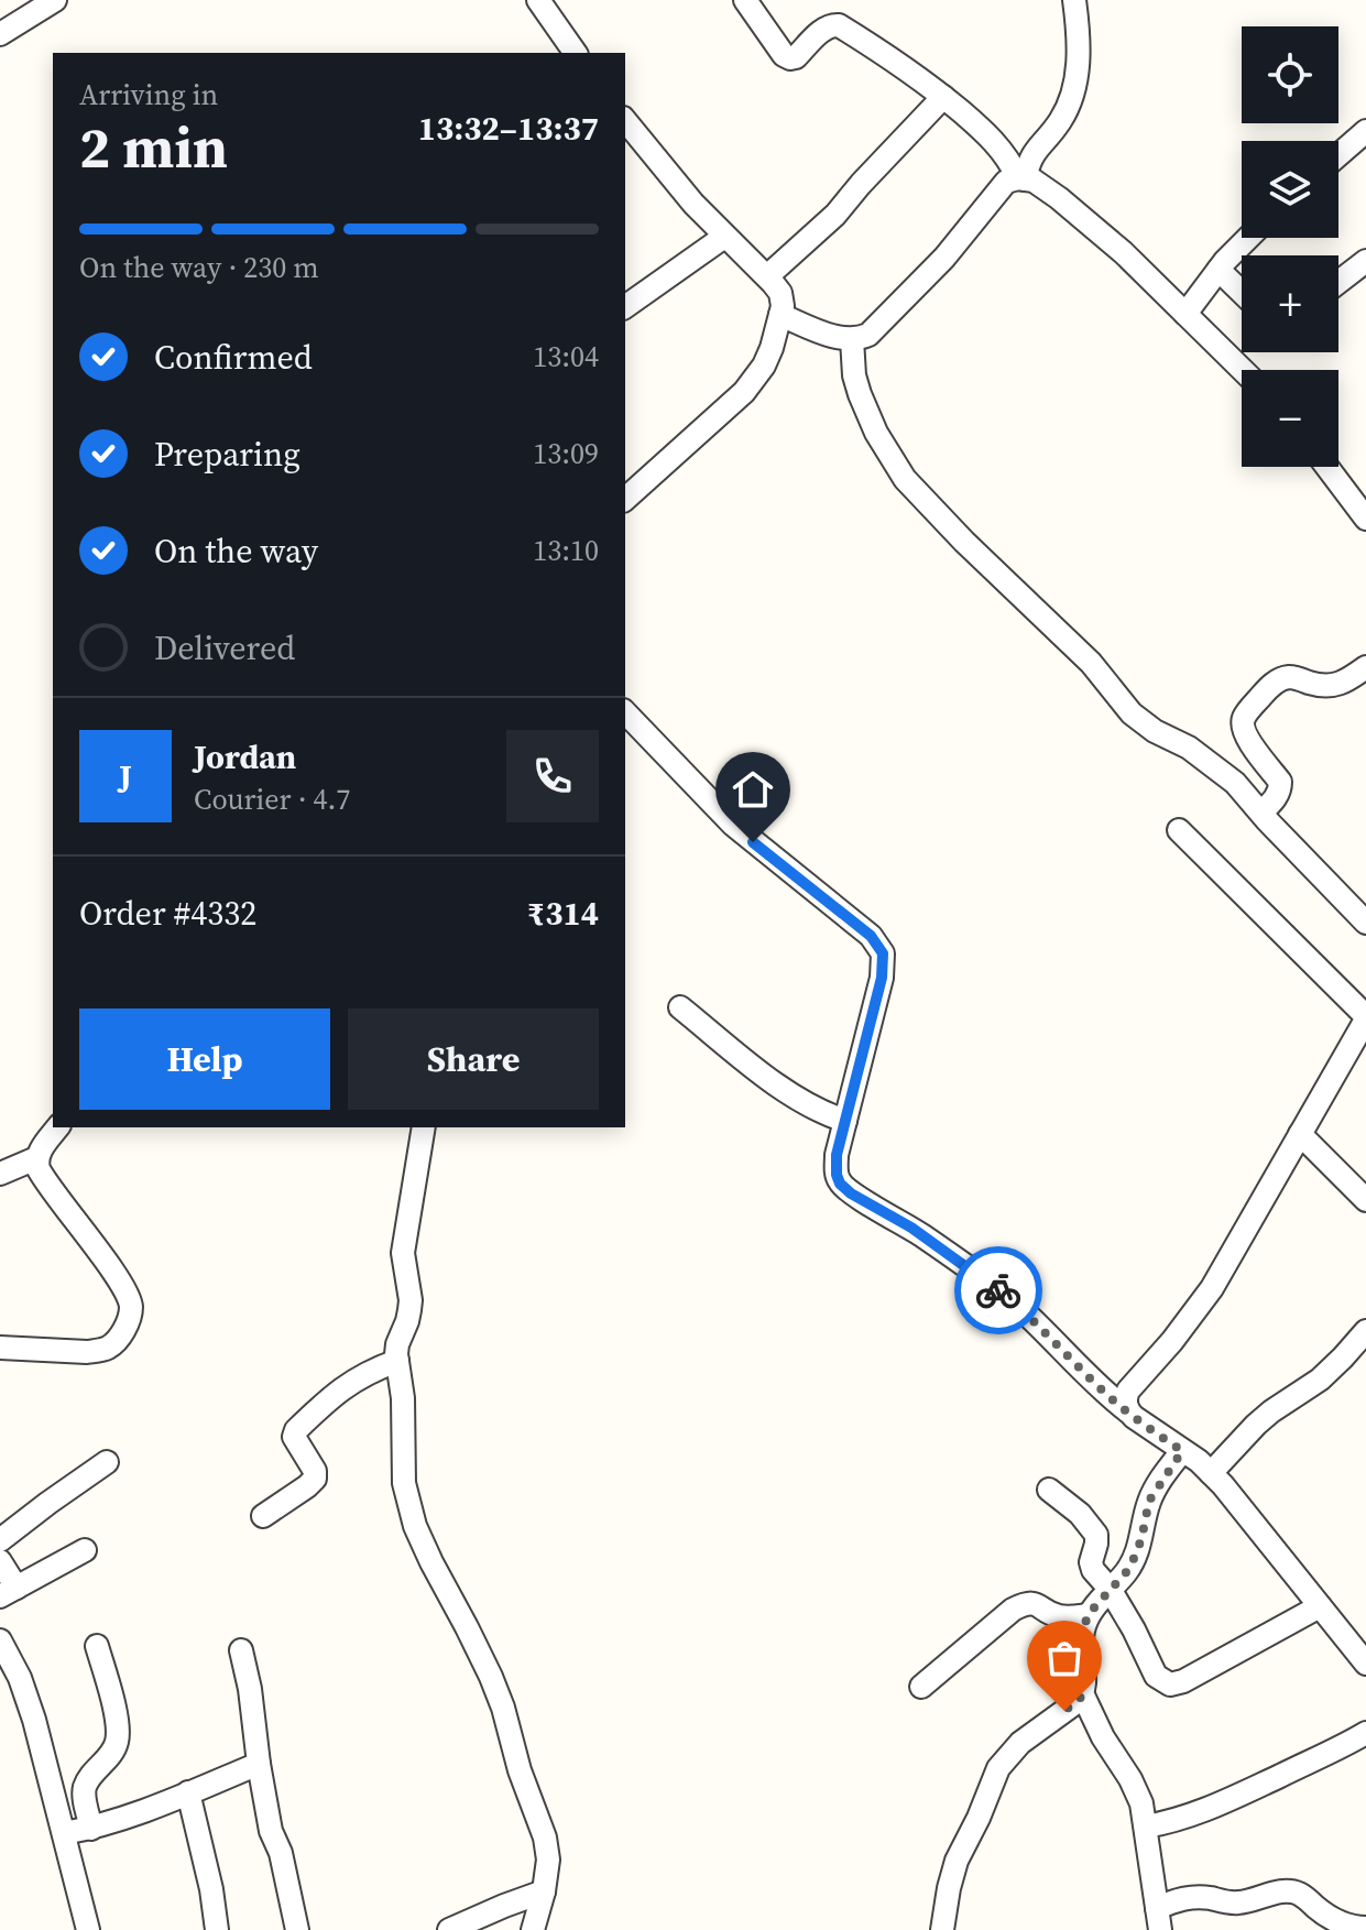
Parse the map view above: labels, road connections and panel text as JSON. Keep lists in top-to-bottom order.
{
  "page": {
    "map_buttons": ["+", "−"],
    "heading": ["2 min", "Arriving in", "13:32–13:37"],
    "panel": [
      "Jordan",
      "Courier · 4.7",
      "Order #4332",
      "₹314"
    ],
    "bar": "On the way · 230 m",
    "list": [
      ["Confirmed", "13:04"],
      ["Preparing", "13:09"],
      ["On the way", "13:10"],
      "Delivered"
    ],
    "round": "J",
    "buttons": ["Help", "Share"]
  }
}
